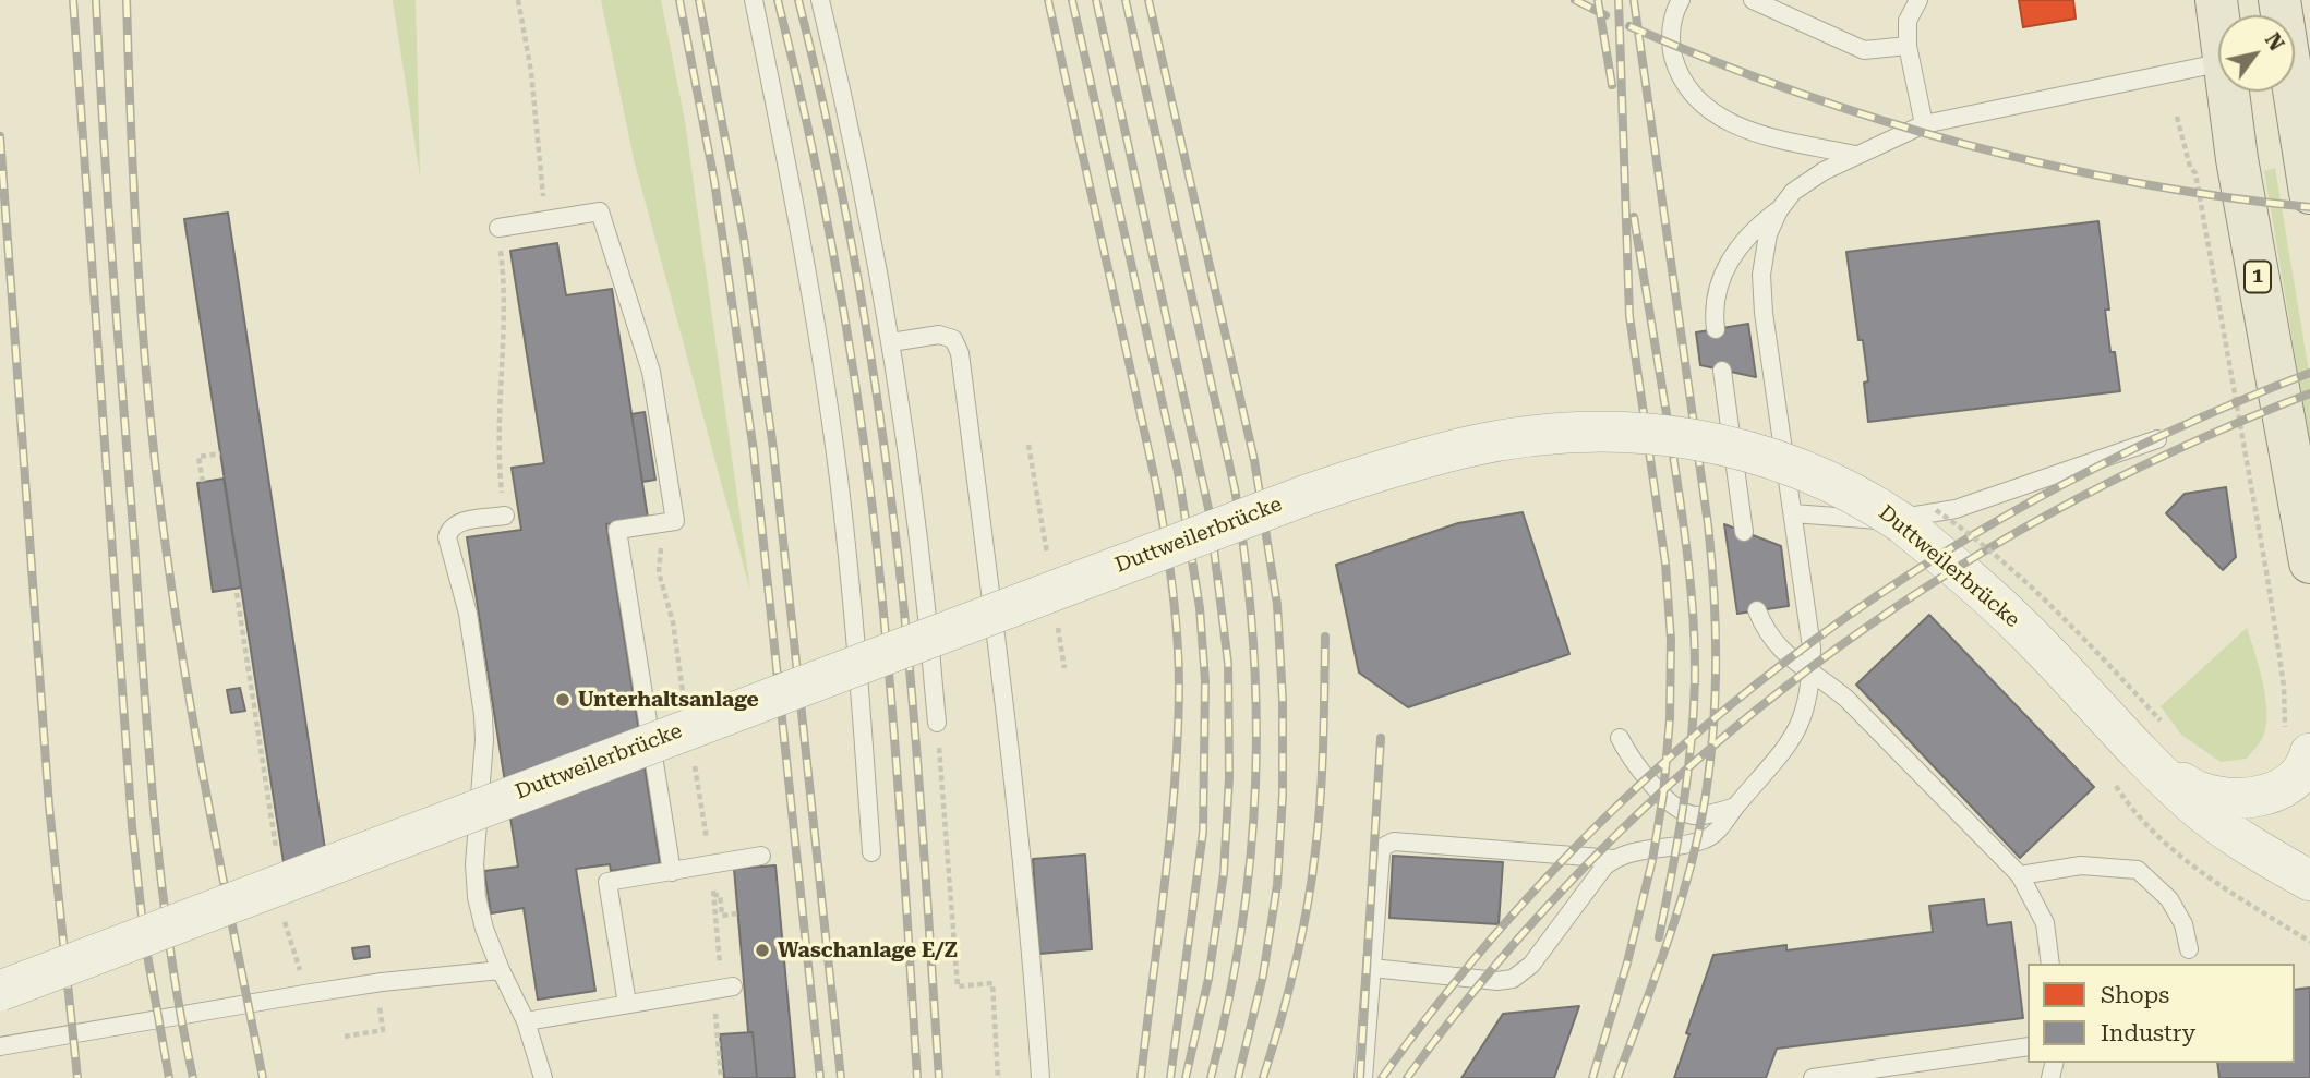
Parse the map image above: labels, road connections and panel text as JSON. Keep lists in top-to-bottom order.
{
  "streets": {
    "main road": ["1"],
    "street": ["Duttweilerbrücke"]
  },
  "places": ["Unterhaltsanlage", "Waschanlage E/Z"],
  "legend": ["Shops", "Industry"],
  "north": "top right"
}
